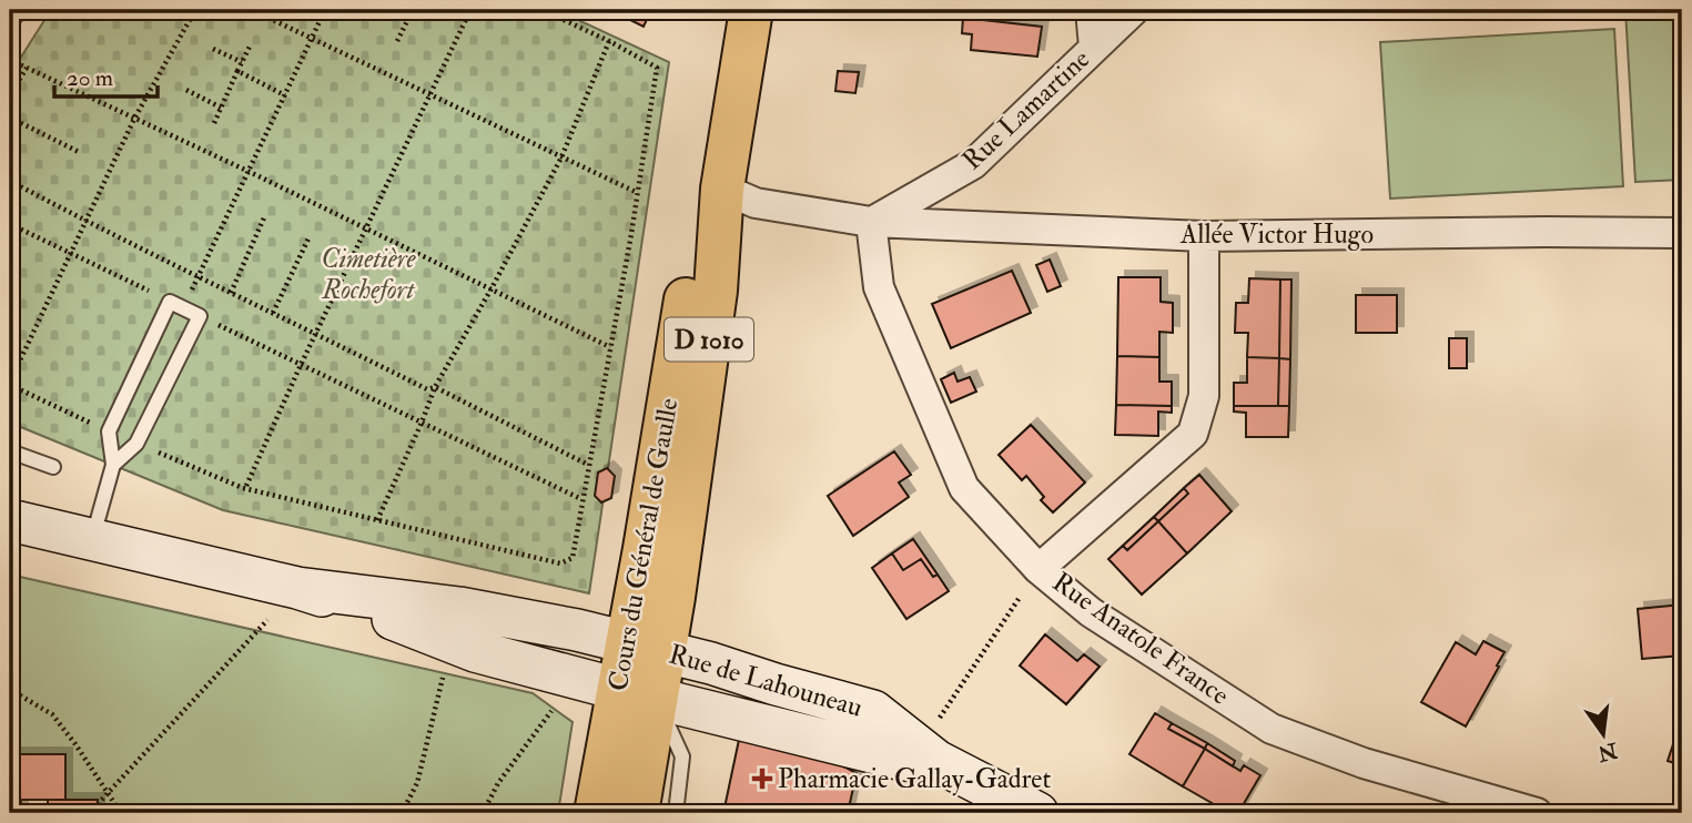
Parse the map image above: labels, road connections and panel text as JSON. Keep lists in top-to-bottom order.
{
  "streets": {
    "main road": ["D 1010", "Cours du Général de Gaulle"],
    "street": [
      "Rue Lamartine",
      "Allée Victor Hugo",
      "Rue Anatole France",
      "Rue de Lahouneau"
    ]
  },
  "crossings": [
    ["Rue Lamartine", "Allée Victor Hugo"],
    ["Rue Lamartine", "Rue Anatole France"],
    ["Allée Victor Hugo", "Rue Anatole France"],
    ["Cours du Général de Gaulle", "Rue de Lahouneau"]
  ],
  "parks": ["Cimetière Rochefort"],
  "places": {
    "health": ["Pharmacie Gallay-Gadret"]
  },
  "scale_bar": "20 m",
  "north": "bottom"
}
